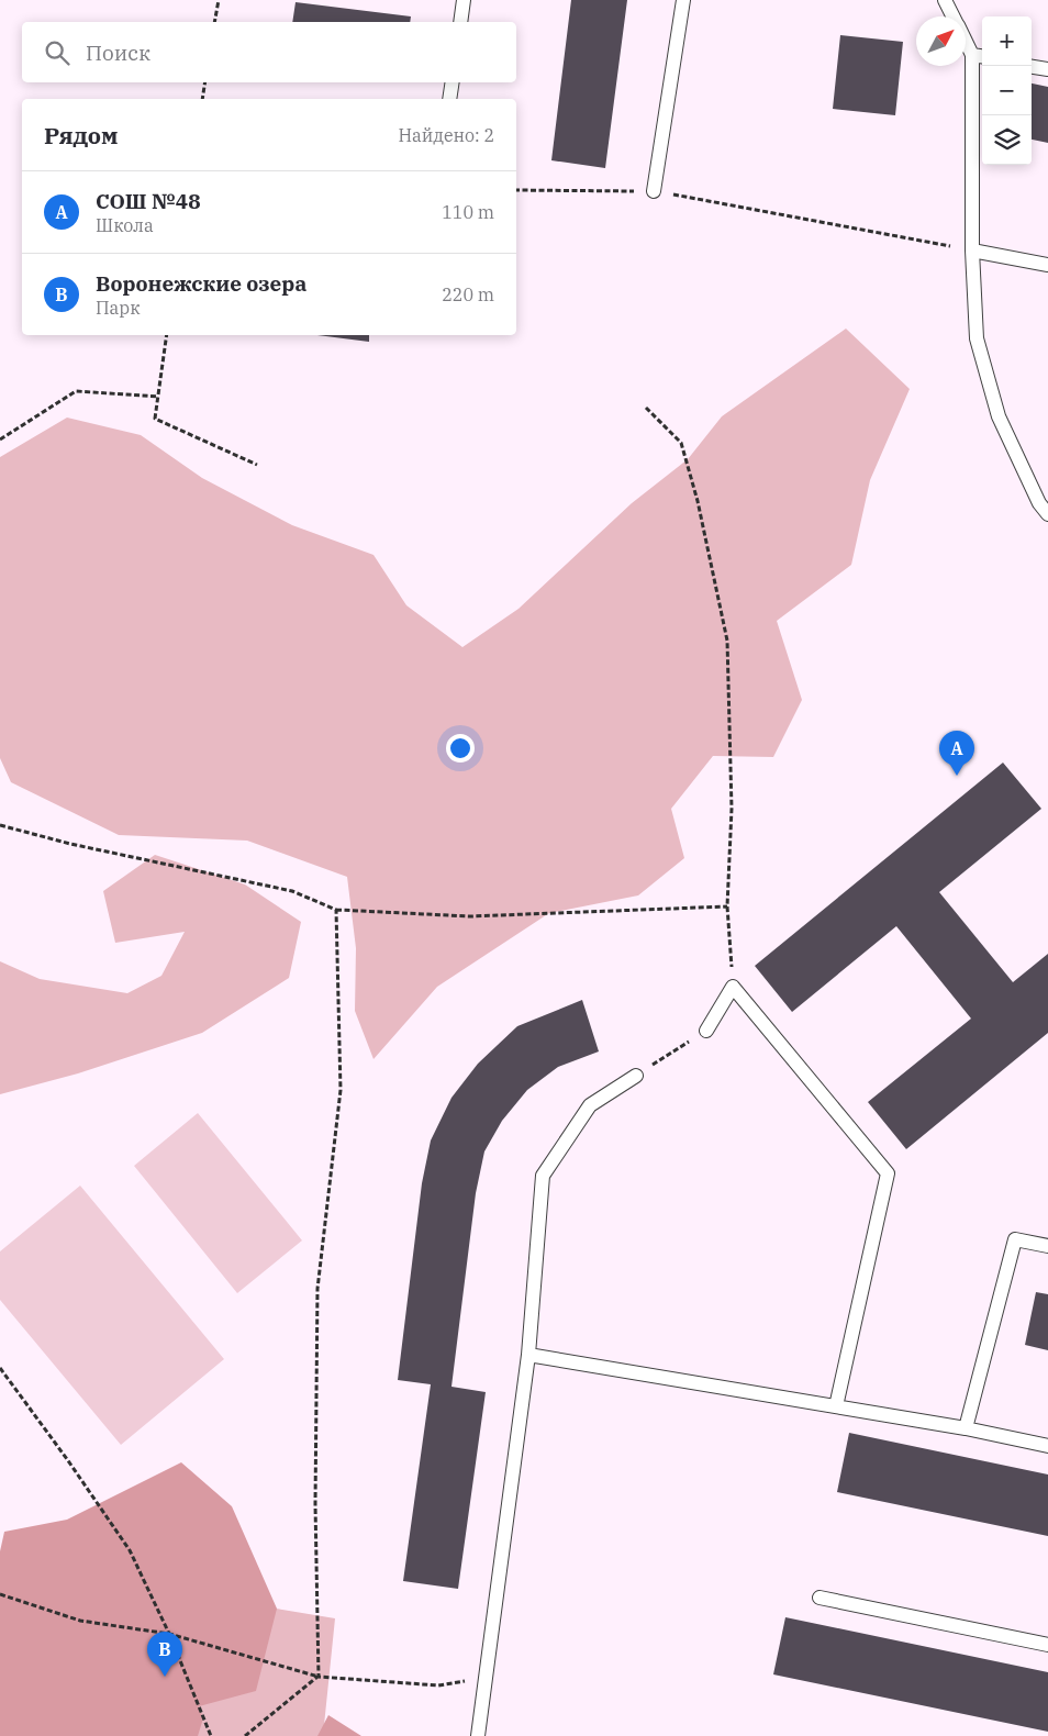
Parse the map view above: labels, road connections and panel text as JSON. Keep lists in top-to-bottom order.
{
  "north": "top right",
  "page": {
    "map_buttons": ["+", "−"],
    "search": "Поиск",
    "heading": ["Рядом", "Найдено: 2"],
    "list": [
      {
        "mark": "A",
        "name": "СОШ №48",
        "note": "Школа",
        "value": "110 m"
      },
      {
        "mark": "B",
        "name": "Воронежские озера",
        "note": "Парк",
        "value": "220 m"
      }
    ],
    "pins": ["A", "B"]
  }
}
